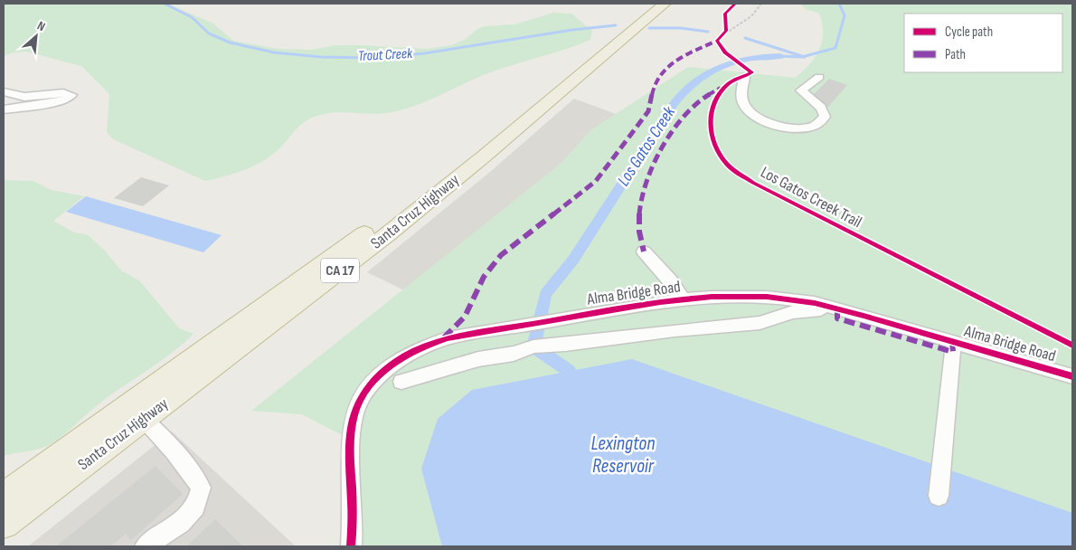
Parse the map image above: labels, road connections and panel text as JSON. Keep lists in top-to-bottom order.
{
  "streets": {
    "highway": ["Santa Cruz Highway", "CA 17"],
    "street": ["Alma Bridge Road"],
    "cycle path": ["Los Gatos Creek Trail"]
  },
  "water": ["Trout Creek", "Los Gatos Creek", "Lexington Reservoir"],
  "legend": ["Cycle path", "Path"],
  "north": "top right"
}
